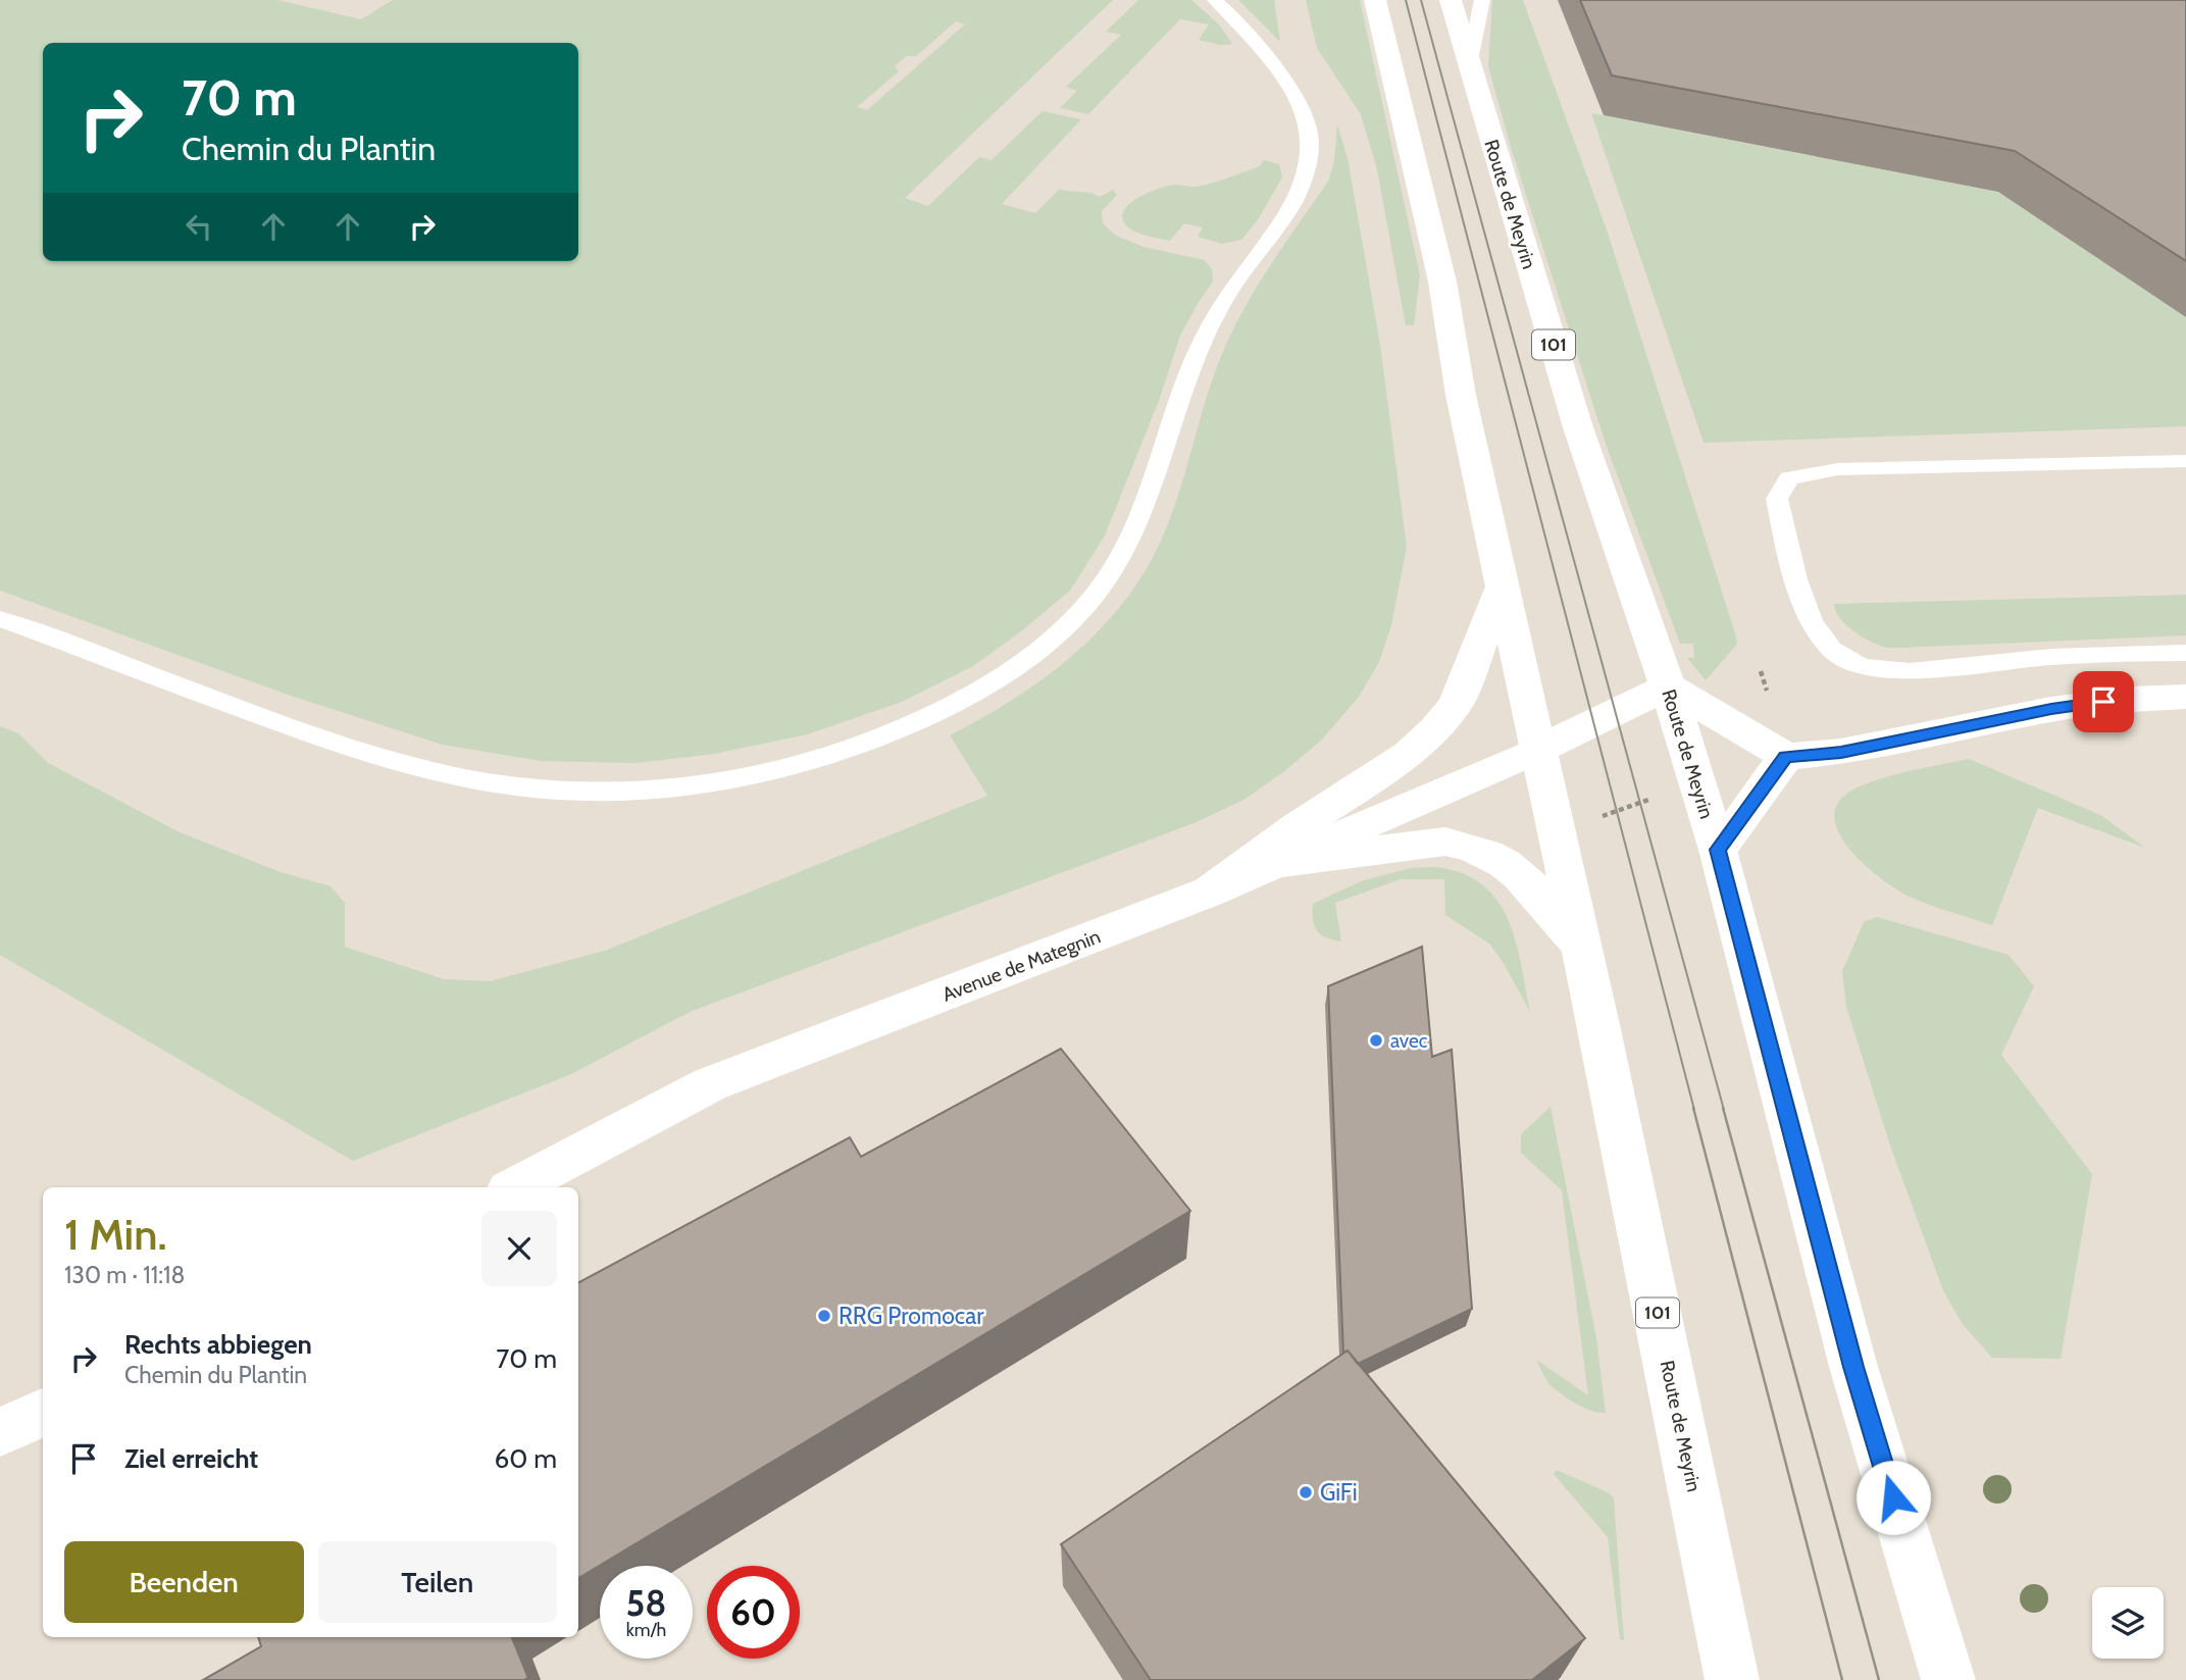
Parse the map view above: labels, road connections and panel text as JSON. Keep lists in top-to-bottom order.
{
  "streets": {
    "main road": ["Route de Meyrin", "101", "Avenue de Mategnin"]
  },
  "crossings": [
    ["Route de Meyrin", "Avenue de Mategnin"]
  ],
  "places": ["avec", "RRG Promocar", "GiFi"],
  "page": {
    "turn": ["70 m", "Chemin du Plantin"],
    "heading": ["1 Min.", "130 m · 11:18"],
    "list": [
      {
        "name": "Rechts abbiegen",
        "note": "Chemin du Plantin",
        "value": "70 m"
      },
      {
        "name": "Ziel erreicht",
        "value": "60 m"
      }
    ],
    "buttons": ["Beenden", "Teilen"],
    "speed": "58 km/h",
    "limit": "60"
  }
}
